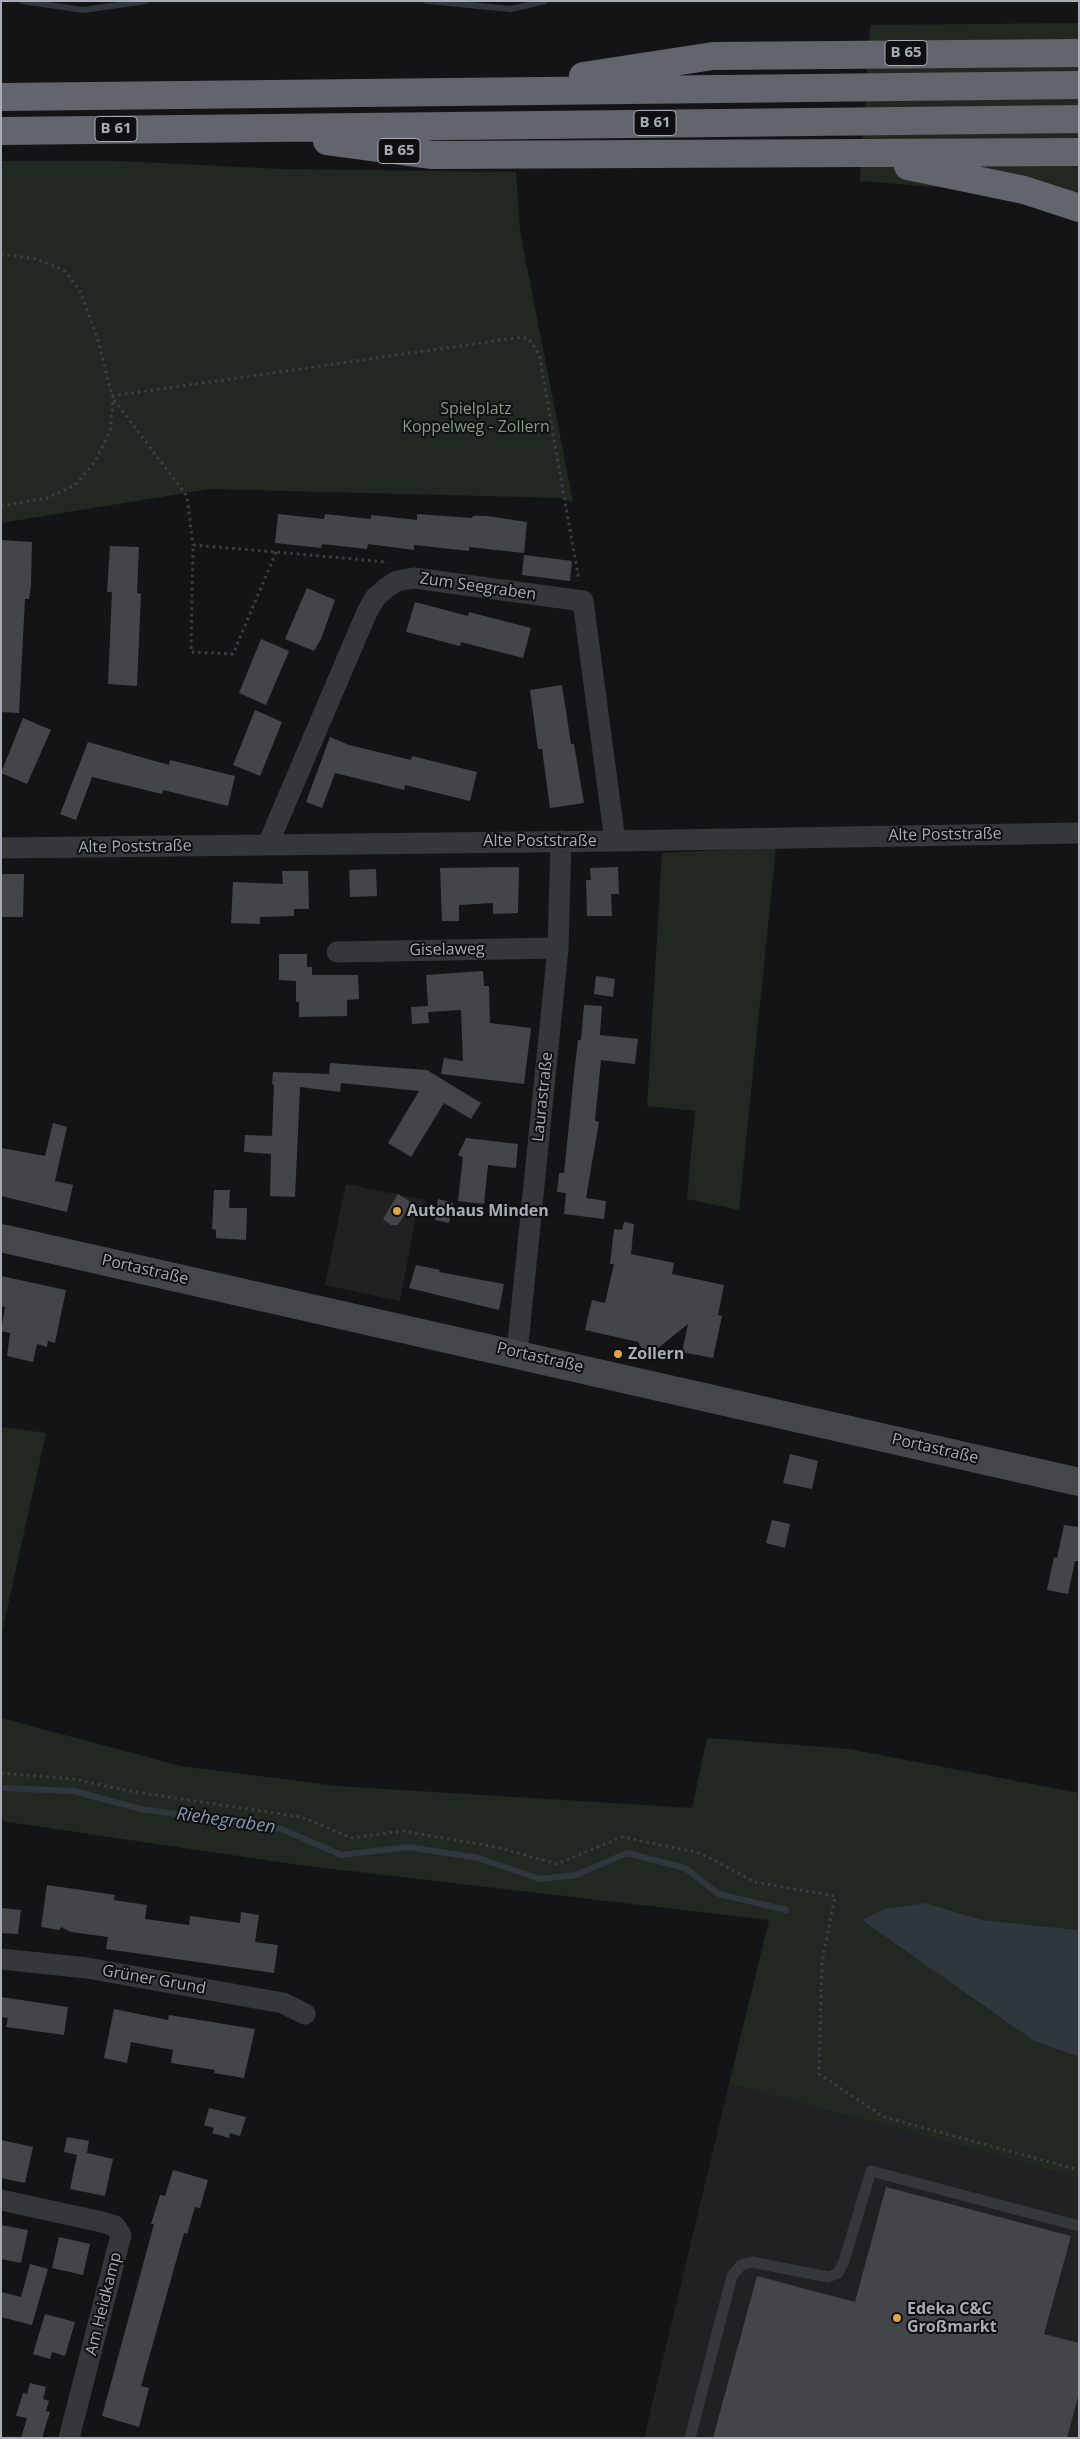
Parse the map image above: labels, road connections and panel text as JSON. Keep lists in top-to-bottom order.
{
  "streets": {
    "highway": ["B 65", "B 61"],
    "main road": ["Portastraße"],
    "street": [
      "Zum Seegraben",
      "Alte Poststraße",
      "Giselaweg",
      "Laurastraße",
      "Grüner Grund",
      "Am Heidkamp"
    ]
  },
  "crossings": [
    ["B 65", "B 61"],
    ["Zum Seegraben", "Alte Poststraße"],
    ["Alte Poststraße", "Laurastraße"],
    ["Giselaweg", "Laurastraße"],
    ["Laurastraße", "Portastraße"]
  ],
  "water": ["Riehegraben"],
  "parks": ["Spielplatz Koppelweg - Zollern"],
  "places": ["Autohaus Minden", "Zollern", "Edeka C&C Großmarkt"]
}
